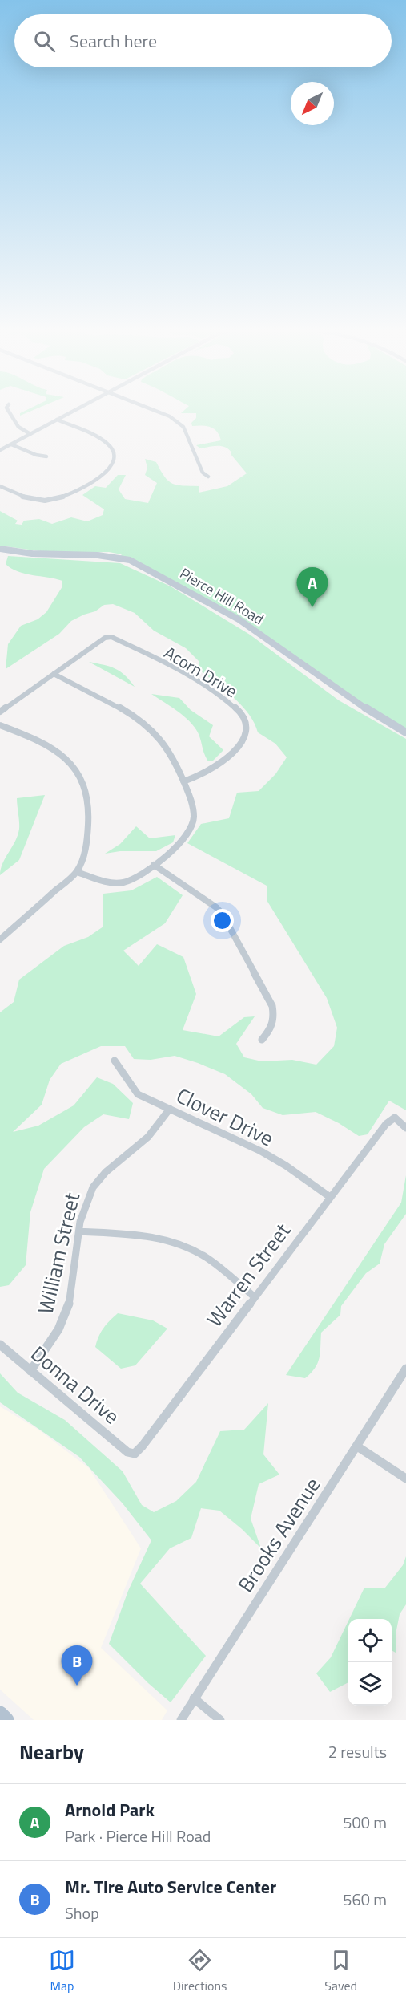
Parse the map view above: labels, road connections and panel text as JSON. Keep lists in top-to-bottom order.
{
  "streets": {
    "street": [
      "Pierce Hill Road",
      "Acorn Drive",
      "Clover Drive",
      "William Street",
      "Warren Street",
      "Donna Drive",
      "Brooks Avenue"
    ]
  },
  "crossings": [
    ["Clover Drive", "William Street"],
    ["Clover Drive", "Warren Street"],
    ["William Street", "Donna Drive"],
    ["Warren Street", "Donna Drive"]
  ],
  "north": "bottom left",
  "page": {
    "search": "Search here",
    "pins": ["A", "B"],
    "heading": ["Nearby", "2 results"],
    "list": [
      {
        "mark": "A",
        "name": "Arnold Park",
        "note": "Park · Pierce Hill Road",
        "value": "500 m"
      },
      {
        "mark": "B",
        "name": "Mr. Tire Auto Service Center",
        "note": "Shop",
        "value": "560 m"
      }
    ],
    "nav": ["Map", "Directions", "Saved"]
  }
}
